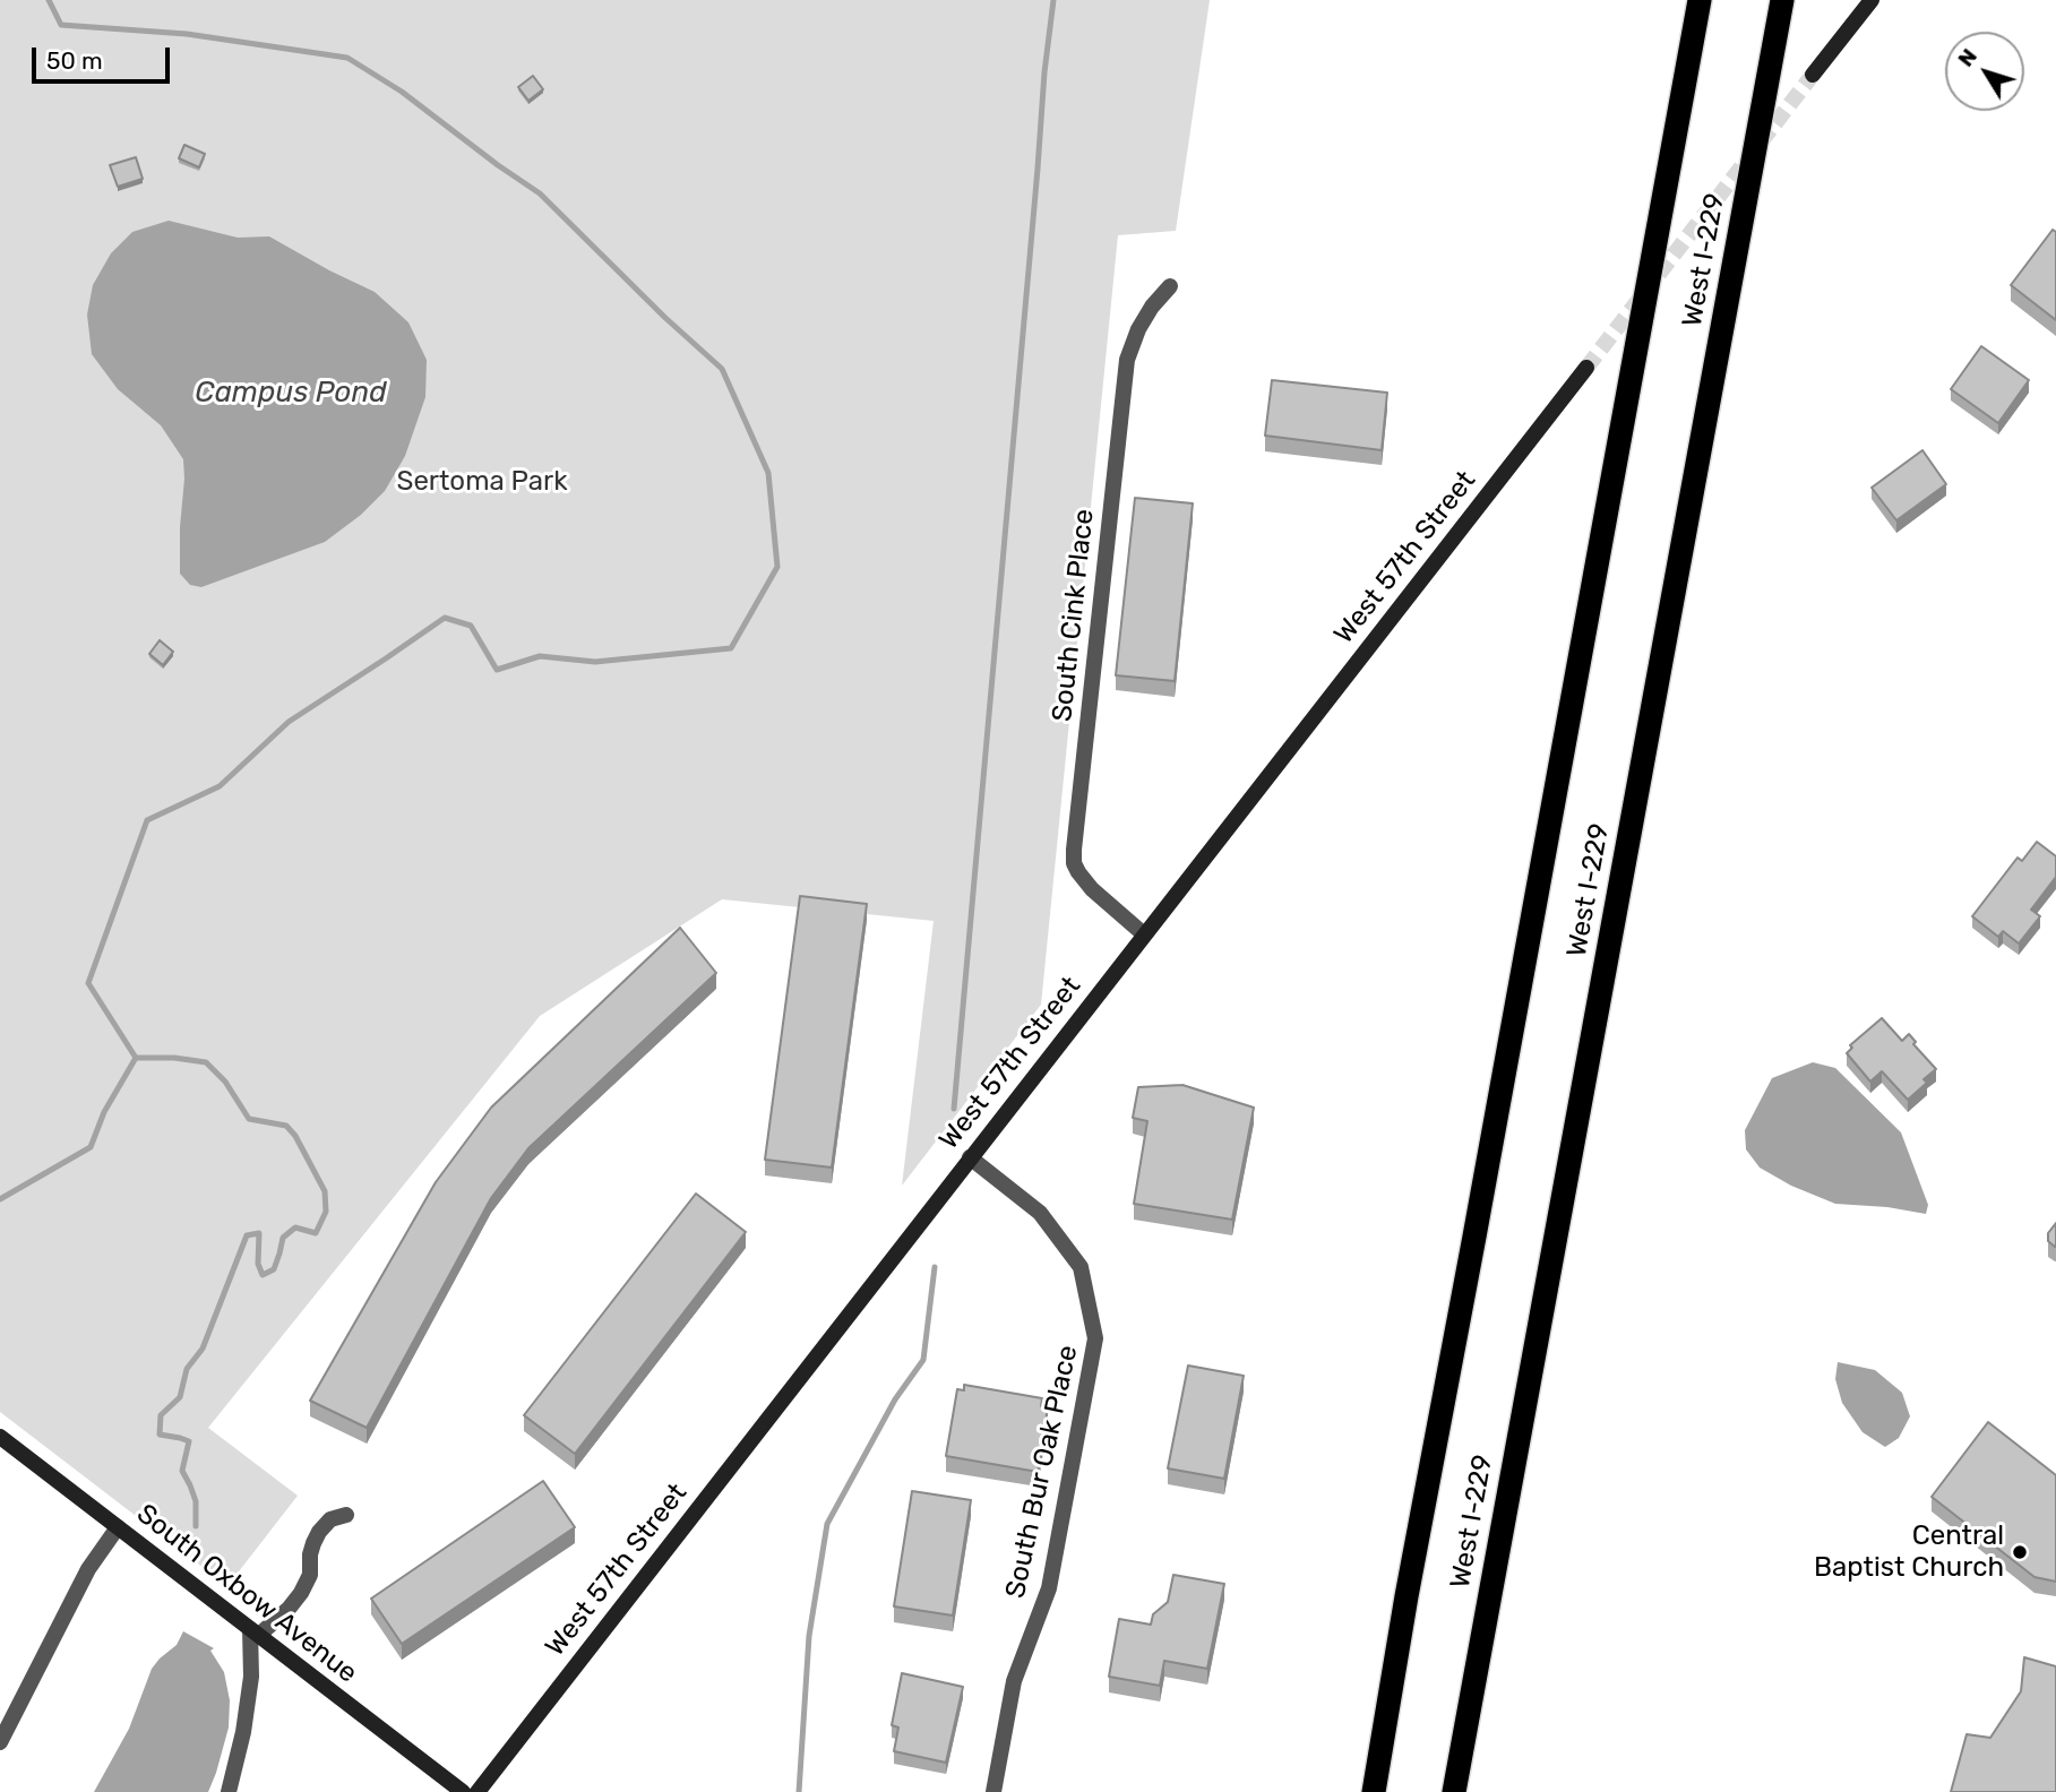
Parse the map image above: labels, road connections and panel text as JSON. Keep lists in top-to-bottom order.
{
  "streets": {
    "highway": ["West I-229"],
    "main road": ["West 57th Street", "South Oxbow Avenue"],
    "street": ["South Cink Place", "South Bur Oak Place"]
  },
  "crossings": [
    ["West 57th Street", "South Cink Place"],
    ["West 57th Street", "South Bur Oak Place"]
  ],
  "water": ["Campus Pond"],
  "parks": ["Sertoma Park"],
  "places": ["Central Baptist Church"],
  "scale_bar": "50 m",
  "north": "top left"
}
